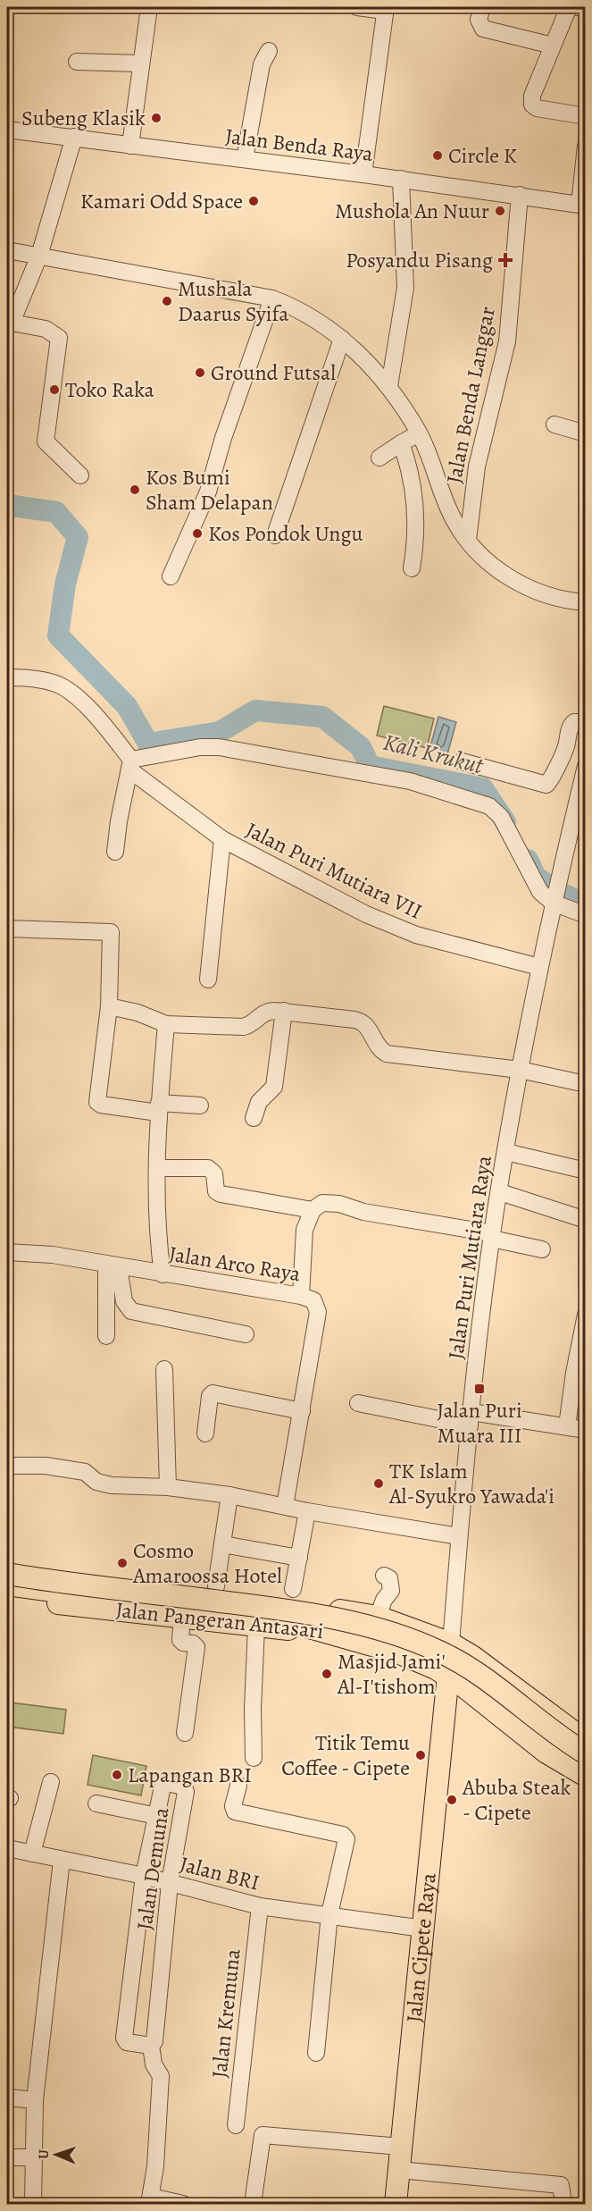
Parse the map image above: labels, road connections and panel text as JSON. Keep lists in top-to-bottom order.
{
  "streets": {
    "main road": ["Jalan Pangeran Antasari", "Jalan Cipete Raya"],
    "street": [
      "Jalan Benda Raya",
      "Jalan Benda Langgar",
      "Jalan Puri Mutiara VII",
      "Jalan Puri Mutiara Raya",
      "Jalan Arco Raya",
      "Jalan Demuna",
      "Jalan BRI",
      "Jalan Kremuna"
    ]
  },
  "crossings": [
    ["Jalan Benda Raya", "Jalan Benda Langgar"],
    ["Jalan Puri Mutiara VII", "Jalan Puri Mutiara Raya"],
    ["Jalan Puri Mutiara Raya", "Jalan Pangeran Antasari"],
    ["Jalan Puri Mutiara Raya", "Jalan Cipete Raya"],
    ["Jalan Pangeran Antasari", "Jalan Cipete Raya"],
    ["Jalan Demuna", "Jalan BRI"],
    ["Jalan BRI", "Jalan Cipete Raya"],
    ["Jalan BRI", "Jalan Kremuna"]
  ],
  "water": ["Kali Krukut"],
  "places": {
    "other": [
      "Subeng Klasik",
      "Circle K",
      "Kamari Odd Space",
      "Mushola An Nuur",
      "Mushala Daarus Syifa",
      "Ground Futsal",
      "Toko Raka",
      "Kos Bumi Sham Delapan",
      "Kos Pondok Ungu",
      "TK Islam Al-Syukro Yawada'i",
      "Cosmo Amaroossa Hotel",
      "Masjid Jami' Al-I'tishom",
      "Titik Temu Coffee - Cipete",
      "Lapangan BRI",
      "Abuba Steak - Cipete"
    ],
    "health": ["Posyandu Pisang"],
    "transit": ["Jalan Puri Muara III"]
  },
  "north": "left"
}
